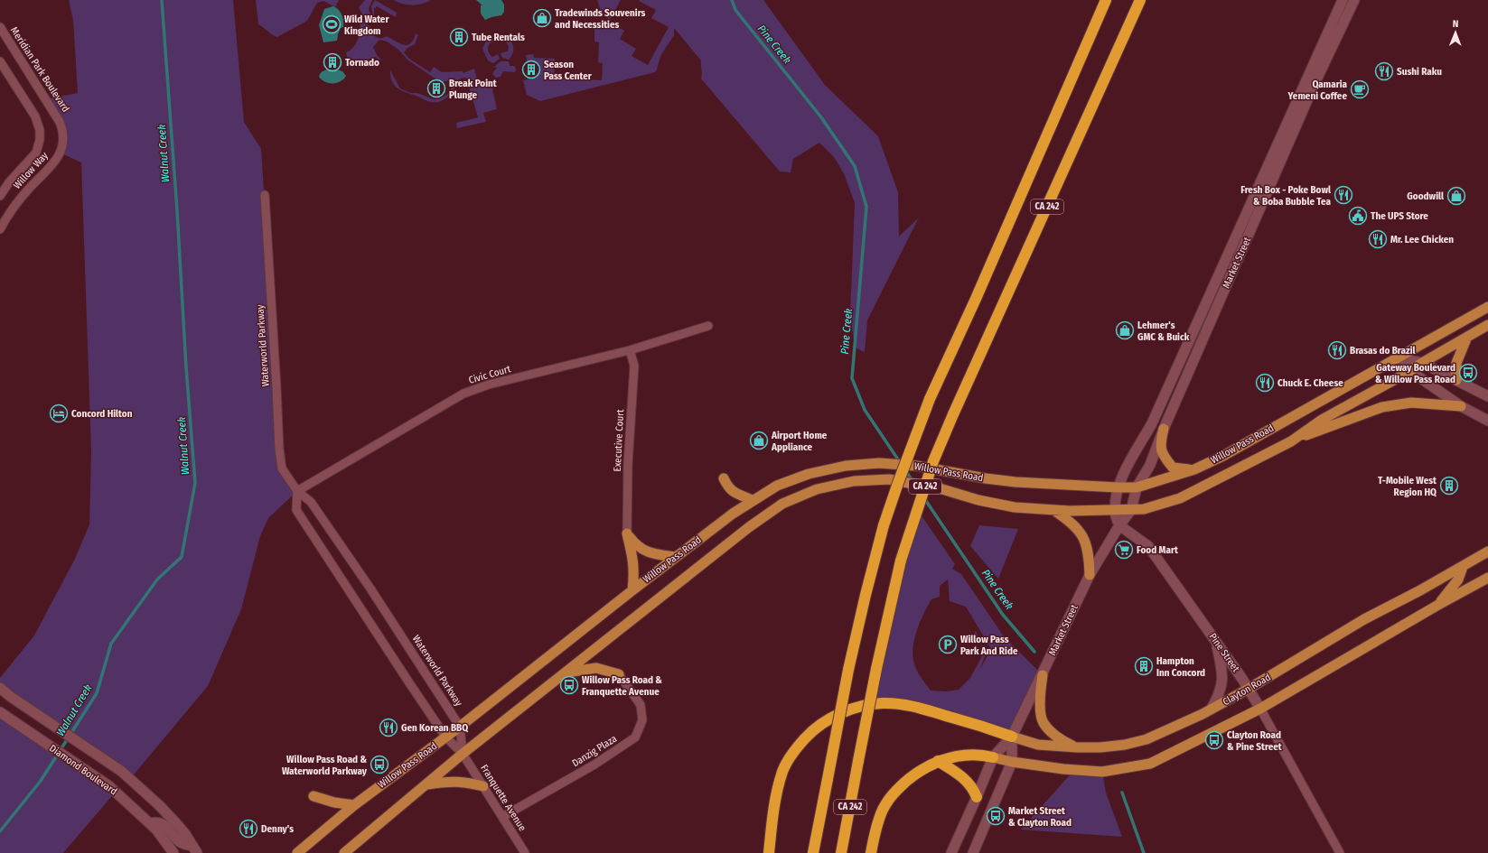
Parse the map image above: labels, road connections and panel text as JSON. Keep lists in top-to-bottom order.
{
  "streets": {
    "highway": ["CA 242"],
    "main road": [
      "Market Street",
      "Willow Pass Road",
      "Pine Street",
      "Clayton Road",
      "Diamond Boulevard"
    ],
    "street": [
      "Meridian Park Boulevard",
      "Willow Way",
      "Waterworld Parkway",
      "Civic Court",
      "Executive Court",
      "Danzig Plaza",
      "Franquette Avenue"
    ]
  },
  "crossings": [
    ["Meridian Park Boulevard", "Willow Way"],
    ["Market Street", "Willow Pass Road"],
    ["Market Street", "Pine Street"],
    ["Market Street", "Clayton Road"],
    ["Waterworld Parkway", "Civic Court"],
    ["Waterworld Parkway", "Willow Pass Road"],
    ["Waterworld Parkway", "Franquette Avenue"],
    ["Civic Court", "Executive Court"],
    ["Willow Pass Road", "Franquette Avenue"],
    ["Pine Street", "Clayton Road"],
    ["Danzig Plaza", "Franquette Avenue"]
  ],
  "water": ["Pine Creek", "Walnut Creek"],
  "places": {
    "shop": [
      "Tradewinds Souvenirs and Necessities",
      "Goodwill",
      "Lehmer's GMC & Buick",
      "Airport Home Appliance"
    ],
    "sports": ["Wild Water Kingdom"],
    "building": [
      "Tube Rentals",
      "Tornado",
      "Season Pass Center",
      "Break Point Plunge",
      "T-Mobile West Region HQ",
      "Hampton Inn Concord"
    ],
    "restaurant": [
      "Sushi Raku",
      "Fresh Box - Poke Bowl & Boba Bubble Tea",
      "Mr. Lee Chicken",
      "Brasas do Brazil",
      "Chuck E. Cheese",
      "Gen Korean BBQ",
      "Denny's"
    ],
    "cafe": ["Qamaria Yemeni Coffee"],
    "public building": ["The UPS Store"],
    "bus stop": [
      "Gateway Boulevard & Willow Pass Road",
      "Willow Pass Road & Franquette Avenue",
      "Clayton Road & Pine Street",
      "Willow Pass Road & Waterworld Parkway",
      "Market Street & Clayton Road"
    ],
    "hotel": ["Concord Hilton"],
    "supermarket": ["Food Mart"],
    "parking": ["Willow Pass Park And Ride"]
  },
  "north": "top"
}
